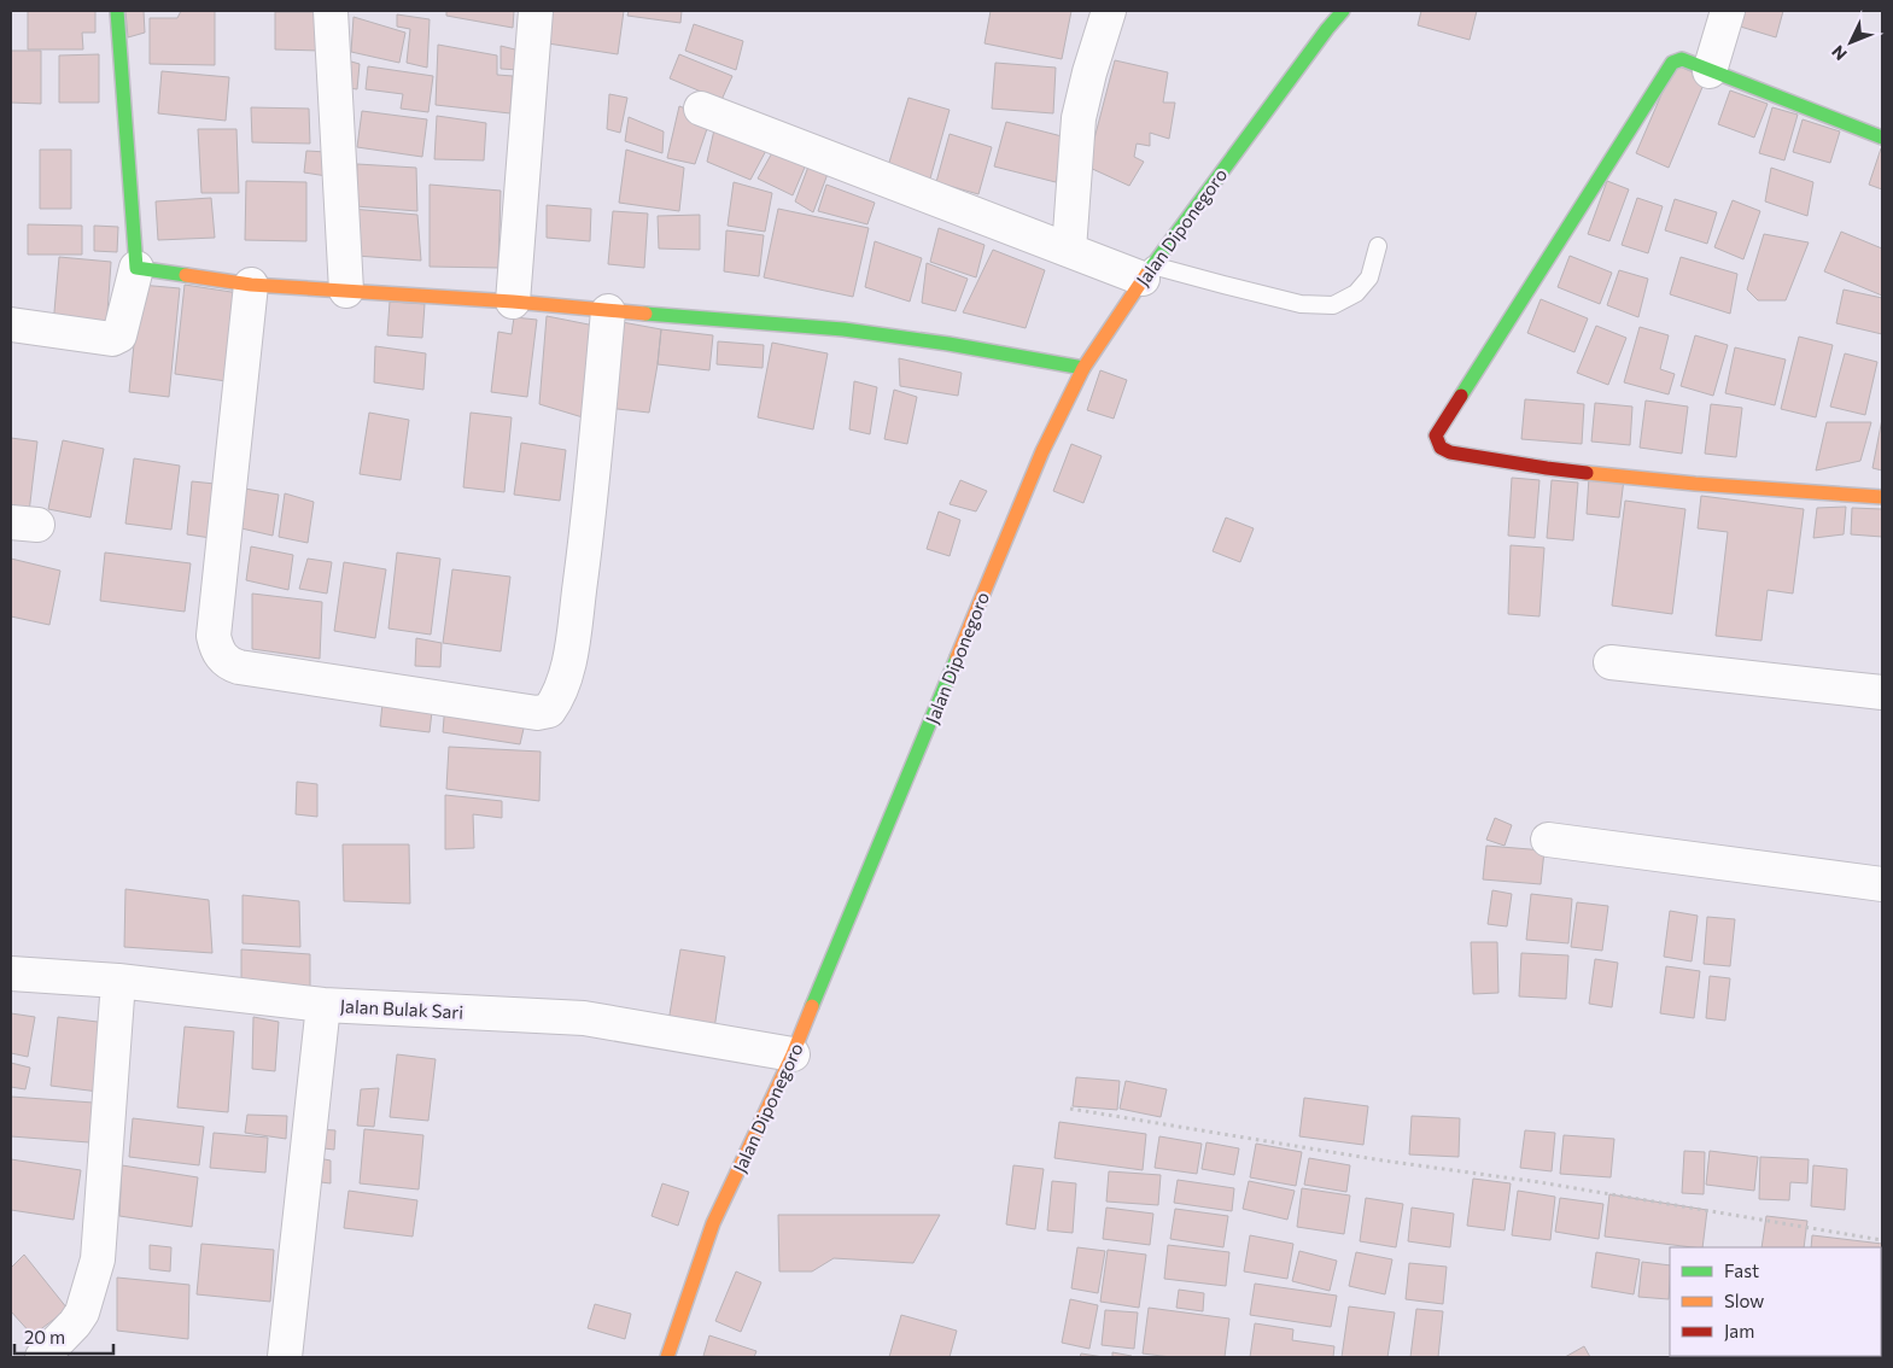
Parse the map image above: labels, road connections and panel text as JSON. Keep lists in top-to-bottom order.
{
  "streets": {
    "street": ["Jalan Diponegoro", "Jalan Bulak Sari"]
  },
  "crossings": [
    ["Jalan Diponegoro", "Jalan Bulak Sari"]
  ],
  "legend": ["Fast", "Slow", "Jam"],
  "scale_bar": "20 m",
  "north": "bottom left"
}
